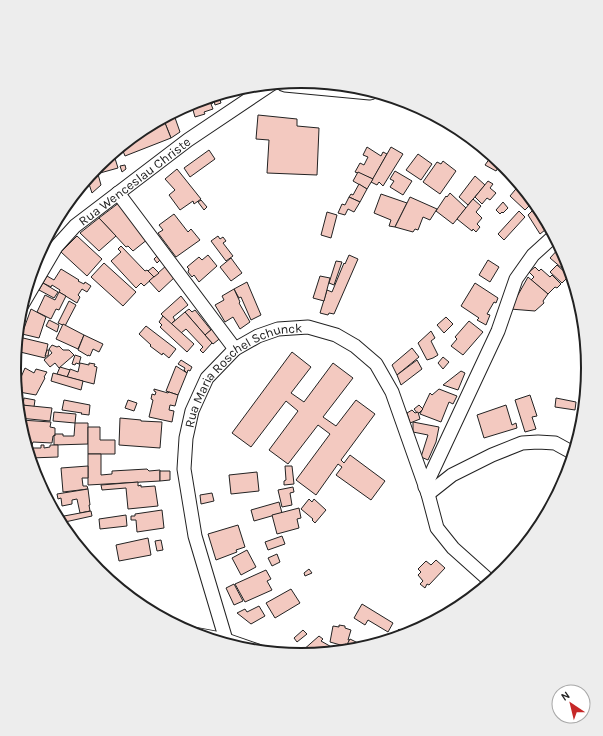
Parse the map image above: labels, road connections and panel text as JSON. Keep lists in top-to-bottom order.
{
  "streets": {
    "street": ["Rua Wenceslau Christe", "Rua Maria Roschel Schunck"]
  },
  "north": "top left"
}
